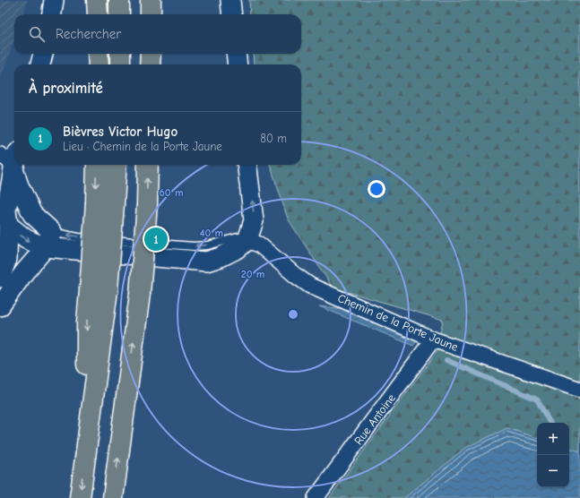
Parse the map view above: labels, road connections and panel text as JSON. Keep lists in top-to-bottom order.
{
  "streets": {
    "street": ["Chemin de la Porte Jaune", "Rue Antoine"]
  },
  "crossings": [
    ["Chemin de la Porte Jaune", "Rue Antoine"]
  ],
  "page": {
    "search": "Rechercher",
    "heading": "À proximité",
    "list": [
      {
        "mark": "1",
        "name": "Bièvres Victor Hugo",
        "note": "Lieu · Chemin de la Porte Jaune",
        "value": "80 m"
      }
    ],
    "pins": "1",
    "map_buttons": ["+", "−"]
  },
  "rings": ["60 m", "40 m", "20 m"]
}
